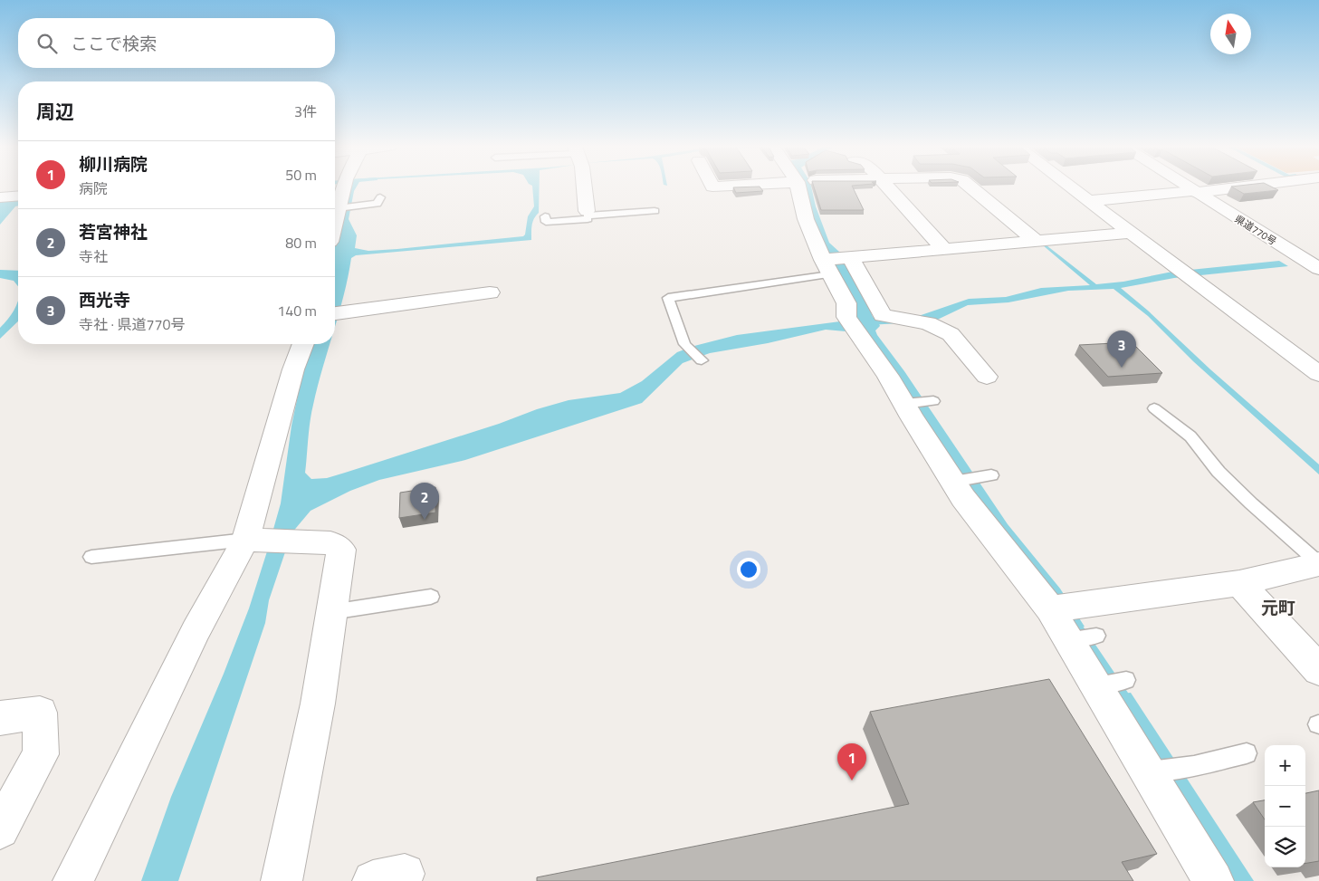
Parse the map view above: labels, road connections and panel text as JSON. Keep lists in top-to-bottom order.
{
  "streets": {
    "street": ["県道770号"]
  },
  "districts": ["元町"],
  "north": "top",
  "page": {
    "search": "ここで検索",
    "heading": ["周辺", "3件"],
    "list": [
      {
        "mark": "1",
        "name": "柳川病院",
        "note": "病院",
        "value": "50 m"
      },
      {
        "mark": "2",
        "name": "若宮神社",
        "note": "寺社",
        "value": "80 m"
      },
      {
        "mark": "3",
        "name": "西光寺",
        "note": "寺社 · 県道770号",
        "value": "140 m"
      }
    ],
    "pins": ["3", "2", "1"],
    "map_buttons": ["+", "−"]
  }
}
